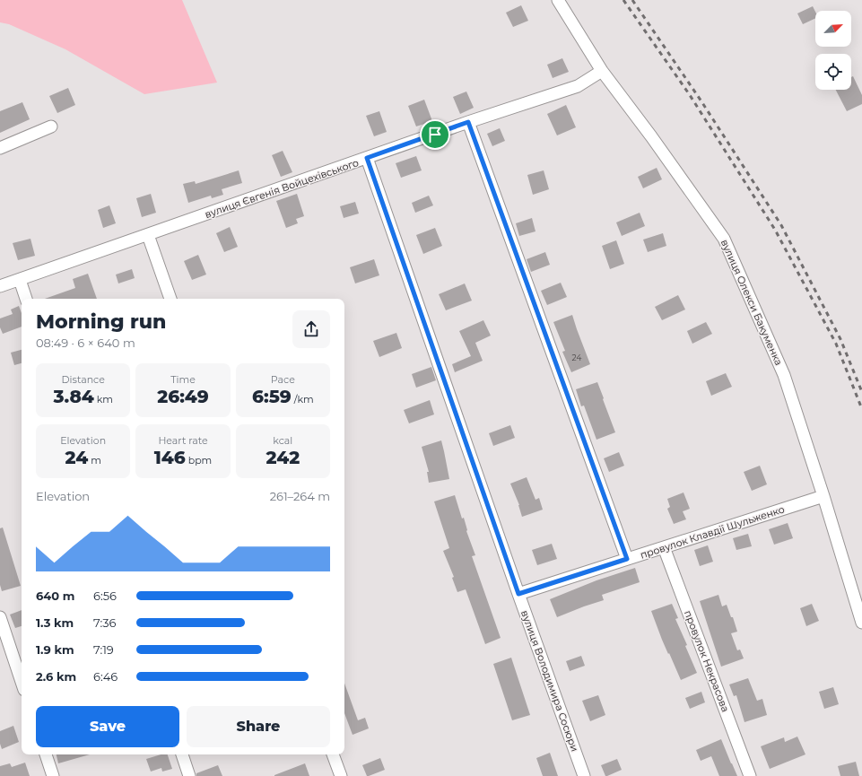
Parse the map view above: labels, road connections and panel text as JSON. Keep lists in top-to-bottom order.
{
  "streets": {
    "street": [
      "вулиця Євгенія Войцехівського",
      "вулиця Олекси Бакуменка",
      "провулок Клавдії Шульженко",
      "провулок Некрасова",
      "вулиця Володимира Сосюри"
    ]
  },
  "crossings": [
    ["вулиця Євгенія Войцехівського", "вулиця Олекси Бакуменка"],
    ["вулиця Євгенія Войцехівського", "вулиця Володимира Сосюри"],
    ["вулиця Олекси Бакуменка", "провулок Клавдії Шульженко"],
    ["провулок Клавдії Шульженко", "провулок Некрасова"],
    ["провулок Клавдії Шульженко", "вулиця Володимира Сосюри"]
  ],
  "house_numbers": ["24"],
  "north": "top right",
  "page": {
    "heading": ["Morning run", "08:49 · 6 × 640 m"],
    "stats": [
      ["Distance", "3.84 km"],
      ["Time", "26:49"],
      ["Pace", "6:59 /km"],
      ["Elevation", "24 m"],
      ["Heart rate", "146 bpm"],
      ["kcal", "242"]
    ],
    "chart": ["Elevation", "261–264 m"],
    "list": [
      {
        "name": "640 m",
        "note": "6:56"
      },
      {
        "name": "1.3 km",
        "note": "7:36"
      },
      {
        "name": "1.9 km",
        "note": "7:19"
      },
      {
        "name": "2.6 km",
        "note": "6:46"
      }
    ],
    "buttons": ["Save", "Share"]
  }
}
